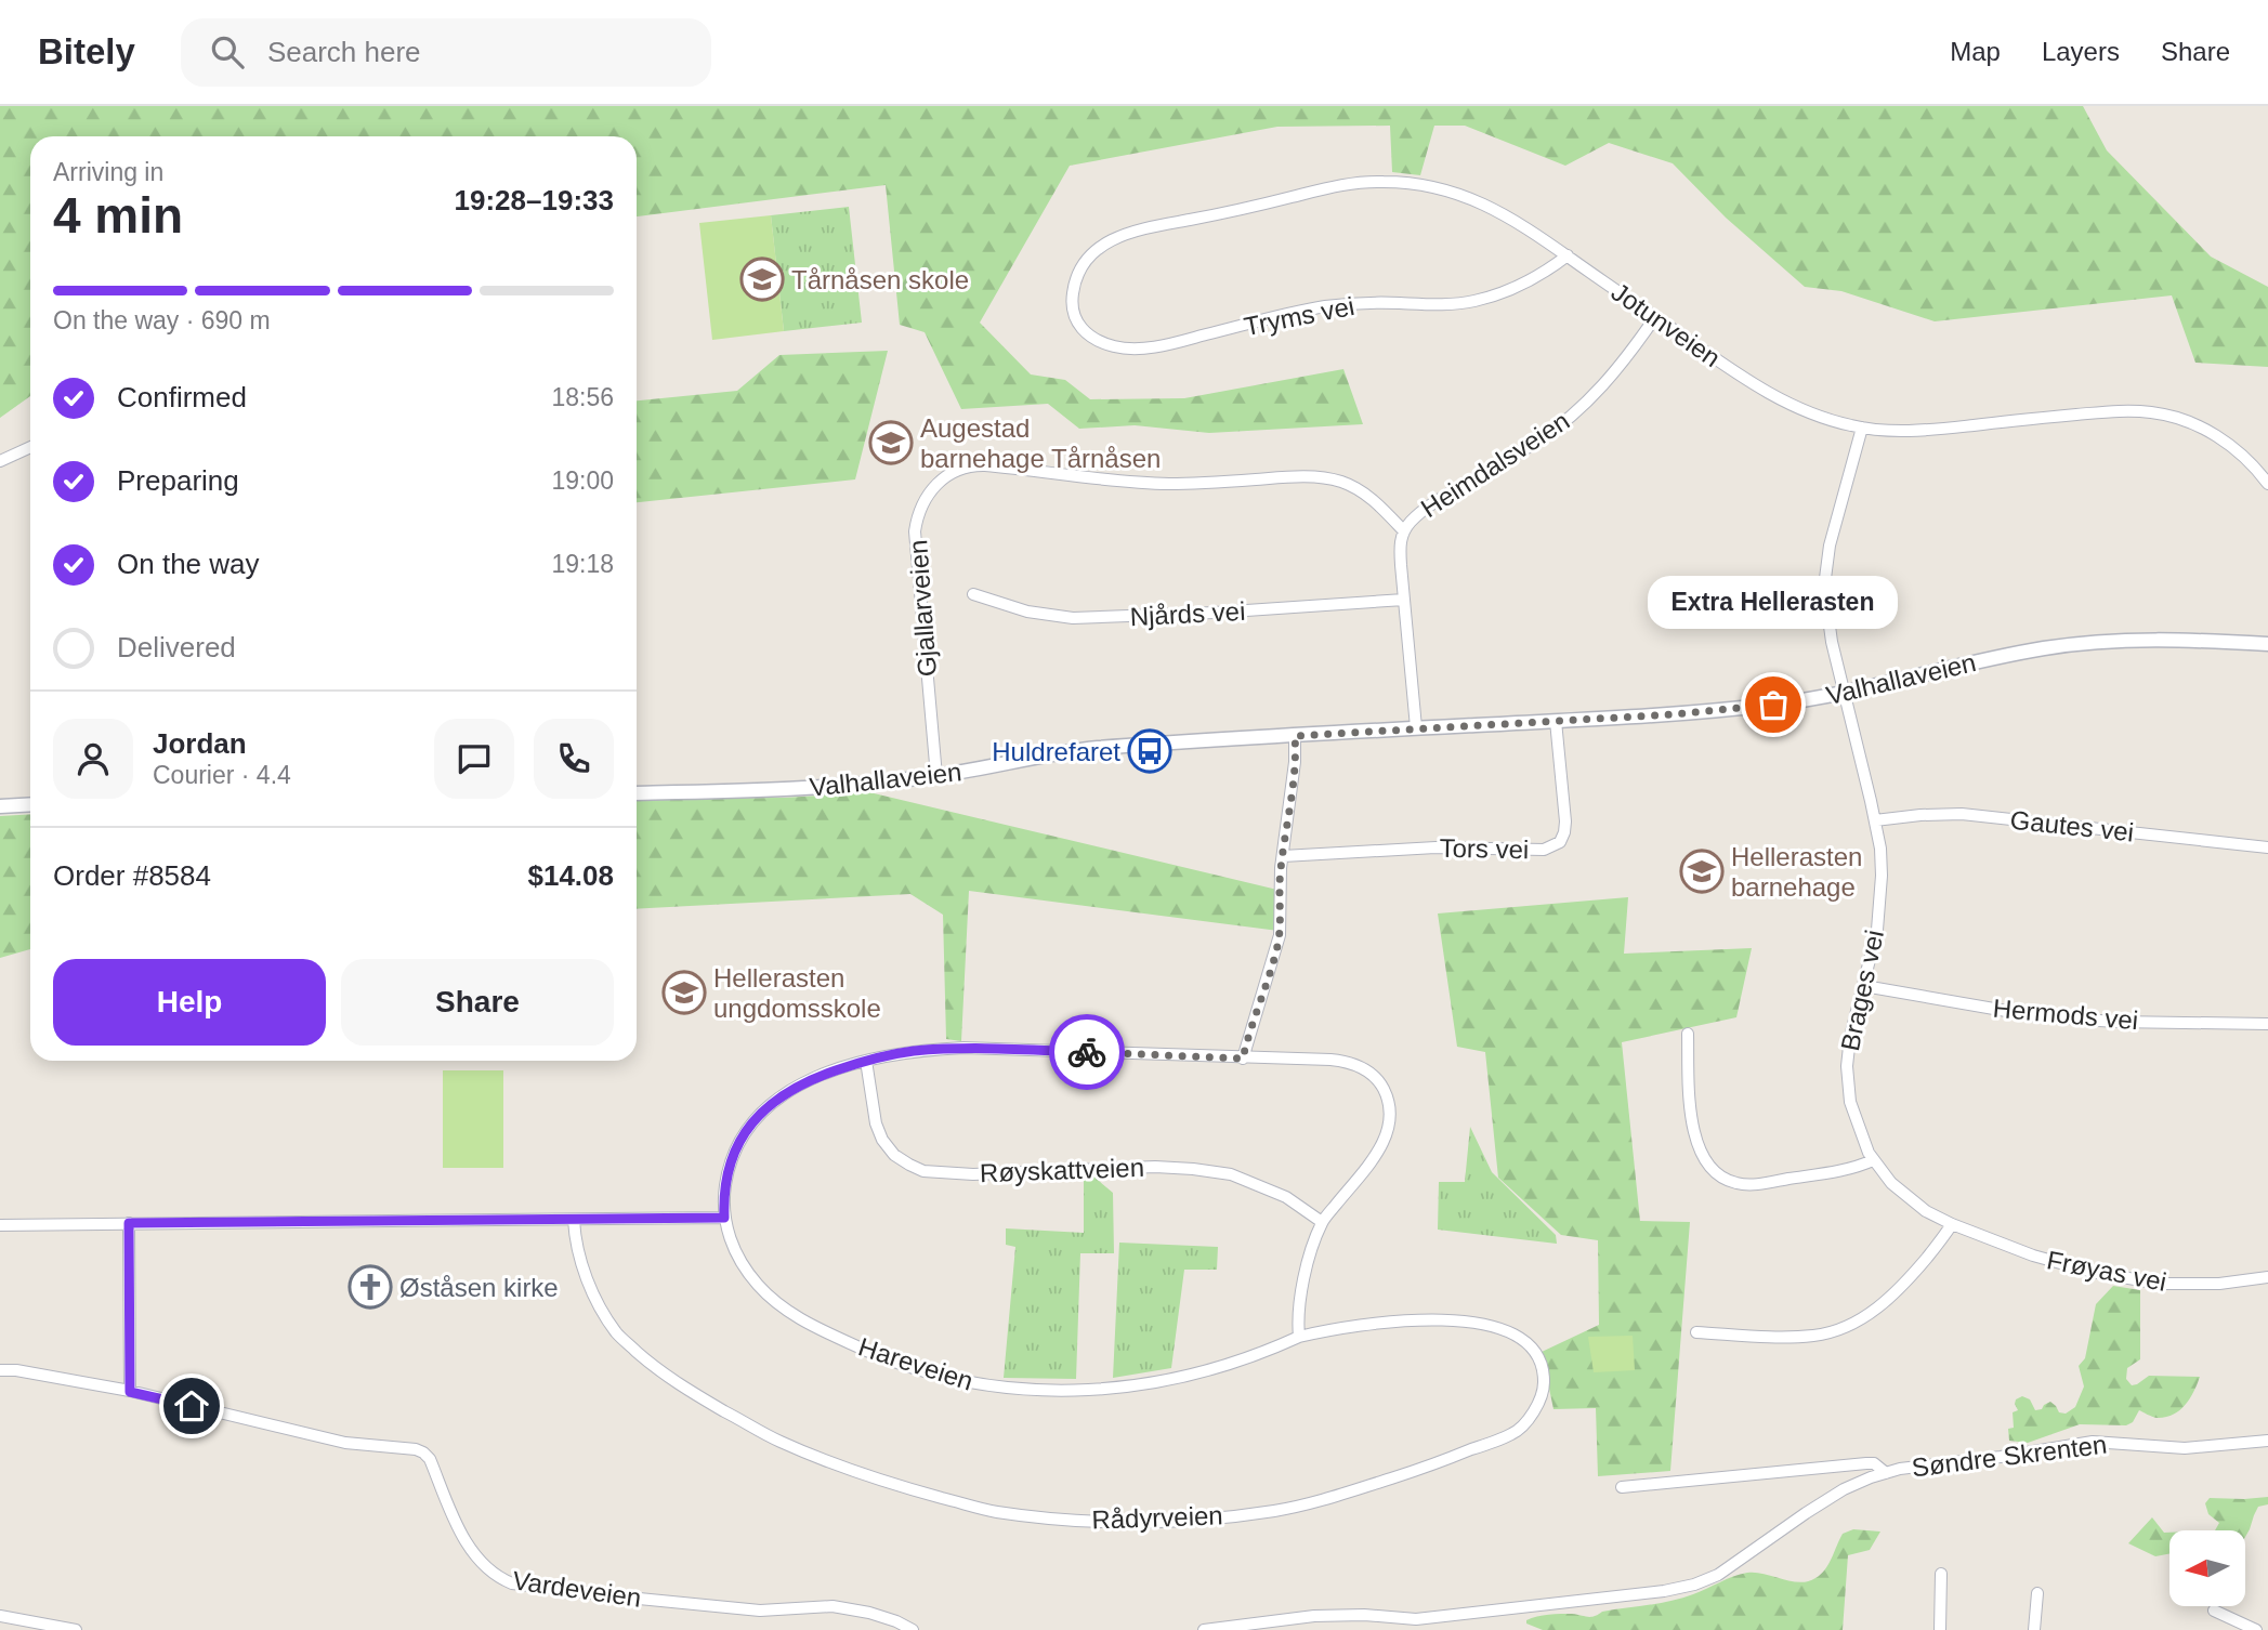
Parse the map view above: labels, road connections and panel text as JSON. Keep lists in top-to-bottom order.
{
  "streets": {
    "street": [
      "Tryms vei",
      "Jotunveien",
      "Heimdalsveien",
      "Gjallarveien",
      "Njårds vei",
      "Valhallaveien",
      "Gautes vei",
      "Tors vei",
      "Brages vei",
      "Hermods vei",
      "Røyskattveien",
      "Frøyas vei",
      "Hareveien",
      "Søndre Skrenten",
      "Rådyrveien",
      "Vardeveien"
    ]
  },
  "crossings": [
    ["Tryms vei", "Jotunveien"],
    ["Jotunveien", "Heimdalsveien"],
    ["Jotunveien", "Brages vei"],
    ["Heimdalsveien", "Gjallarveien"],
    ["Heimdalsveien", "Njårds vei"],
    ["Heimdalsveien", "Valhallaveien"],
    ["Gjallarveien", "Valhallaveien"],
    ["Valhallaveien", "Tors vei"],
    ["Valhallaveien", "Brages vei"],
    ["Gautes vei", "Brages vei"],
    ["Brages vei", "Hermods vei"],
    ["Brages vei", "Frøyas vei"],
    ["Røyskattveien", "Hareveien"],
    ["Hareveien", "Rådyrveien"]
  ],
  "places": {
    "school or university": [
      "Tårnåsen skole",
      "Augestad barnehage Tårnåsen",
      "Hellerasten barnehage",
      "Hellerasten ungdomsskole"
    ],
    "other": ["Extra Hellerasten"],
    "bus stop": ["Huldrefaret"],
    "church": ["Øståsen kirke"]
  },
  "north": "left",
  "page": {
    "header": "Bitely",
    "search": "Search here",
    "nav": ["Map", "Layers", "Share"],
    "heading": ["4 min", "Arriving in", "19:28–19:33"],
    "panel": [
      "Jordan",
      "Courier · 4.4",
      "Order #8584",
      "$14.08"
    ],
    "bar": "On the way · 690 m",
    "list": [
      ["Confirmed", "18:56"],
      ["Preparing", "19:00"],
      ["On the way", "19:18"],
      "Delivered"
    ],
    "bubble": "Extra Hellerasten",
    "buttons": ["Help", "Share"]
  }
}
